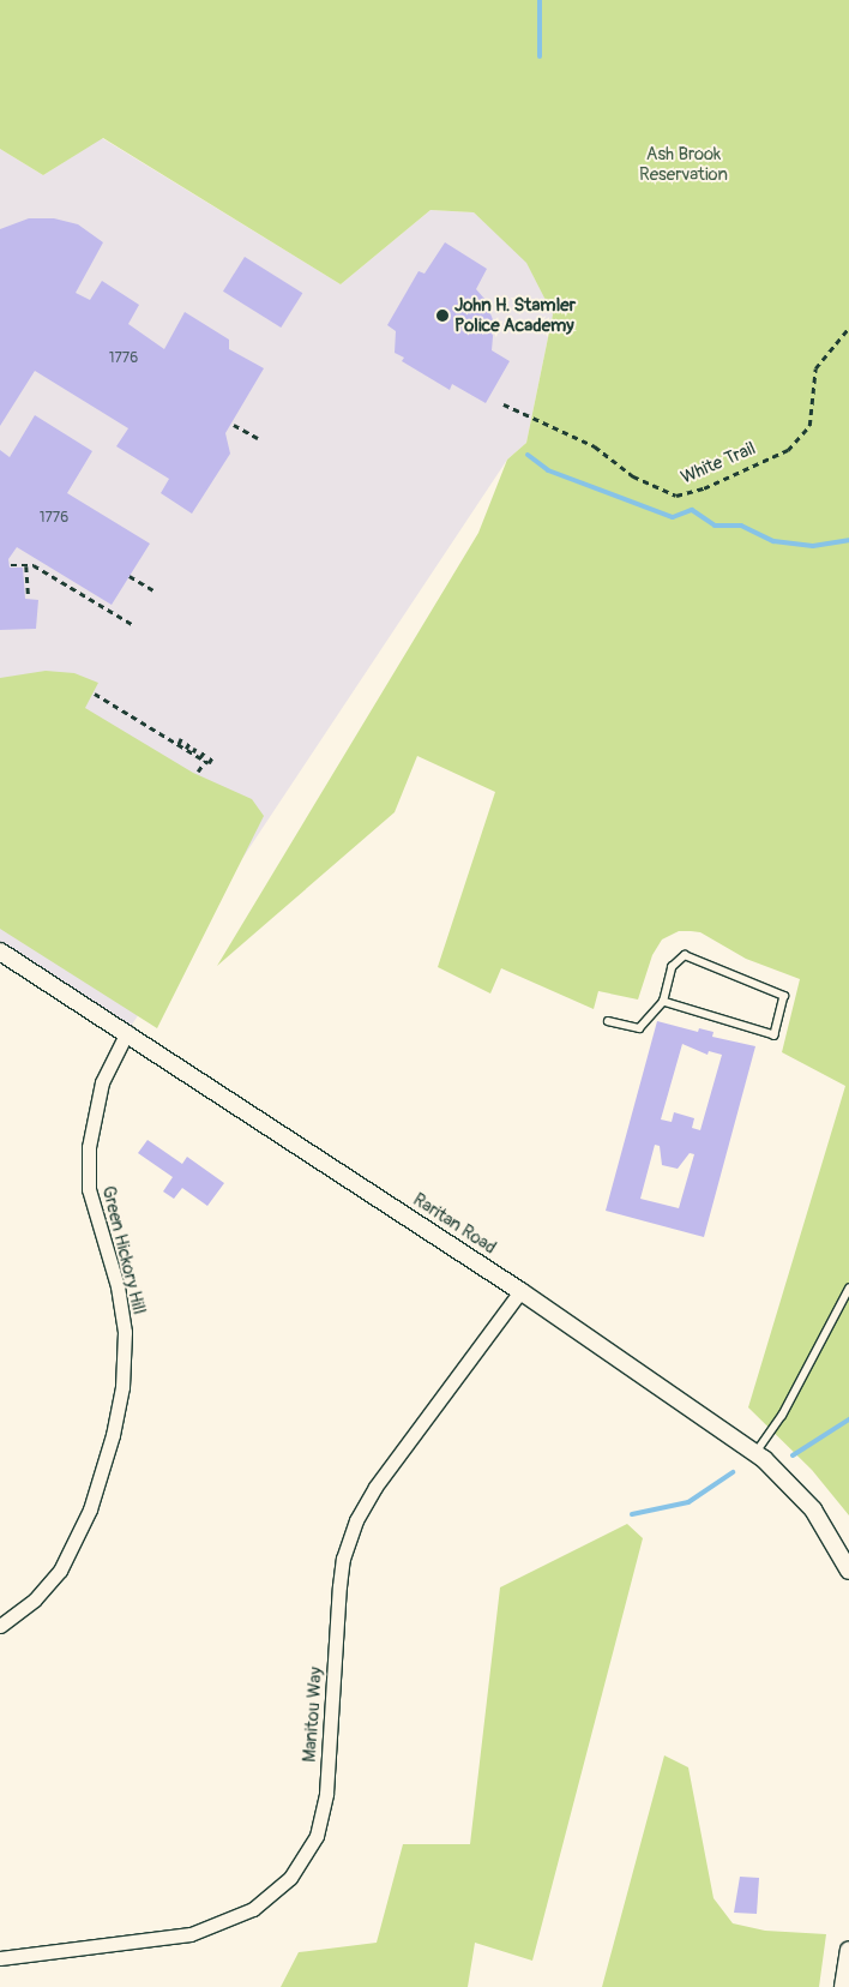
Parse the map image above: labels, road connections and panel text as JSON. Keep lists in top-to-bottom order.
{
  "streets": {
    "street": ["Raritan Road", "Green Hickory Hill", "Manitou Way"],
    "path": ["White Trail"]
  },
  "crossings": [
    ["Raritan Road", "Green Hickory Hill"],
    ["Raritan Road", "Manitou Way"]
  ],
  "parks": ["Ash Brook Reservation"],
  "places": ["John H. Stamler Police Academy"],
  "house_numbers": ["1776", "1776"]
}
